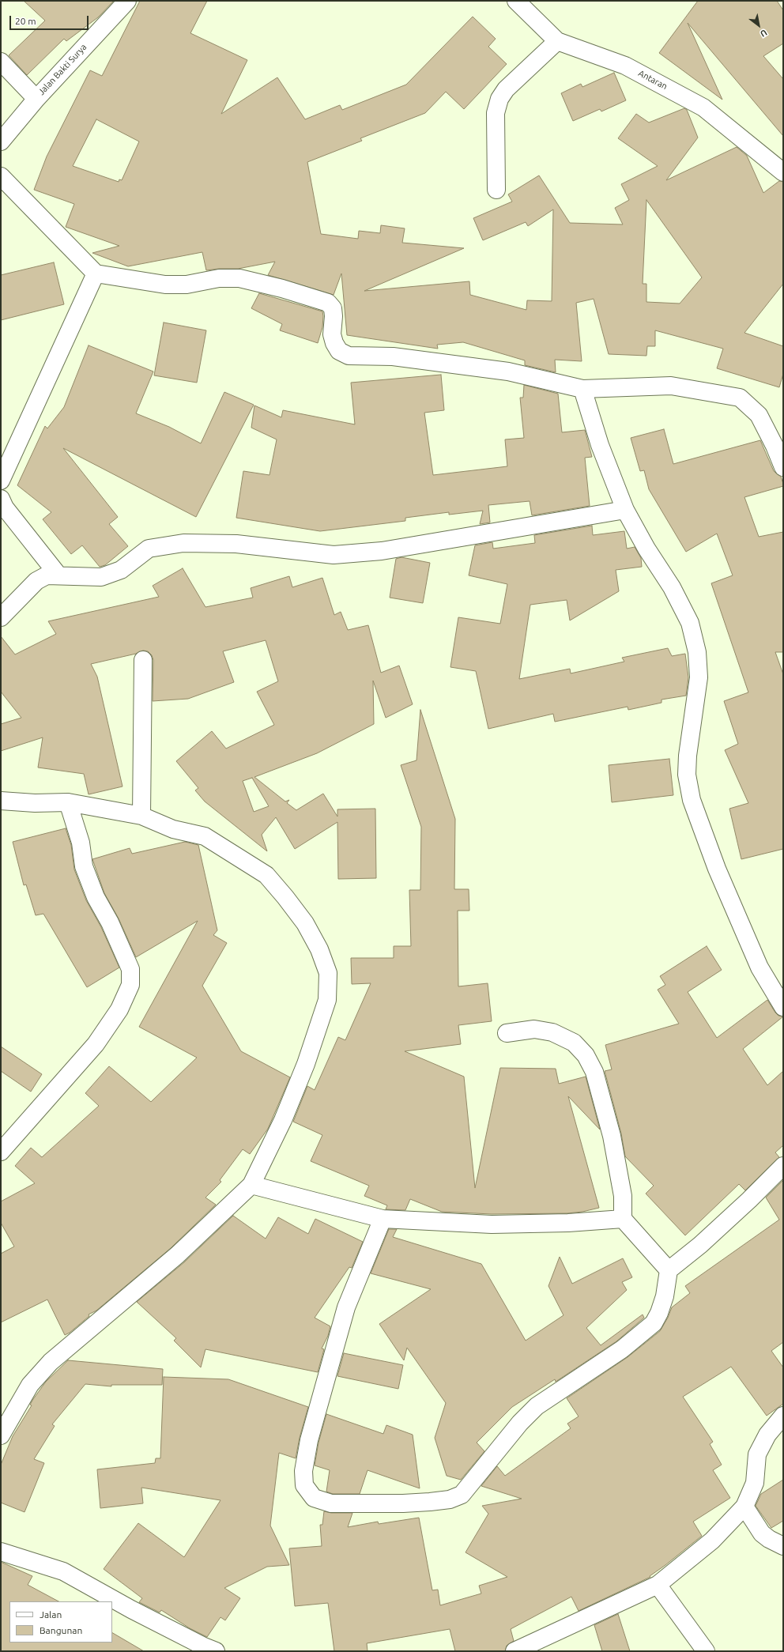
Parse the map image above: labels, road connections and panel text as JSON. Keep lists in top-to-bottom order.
{
  "streets": {
    "street": ["Jalan Bakti Surya", "Antaran"]
  },
  "legend": ["Jalan", "Bangunan"],
  "scale_bar": "20 m",
  "north": "bottom right"
}
